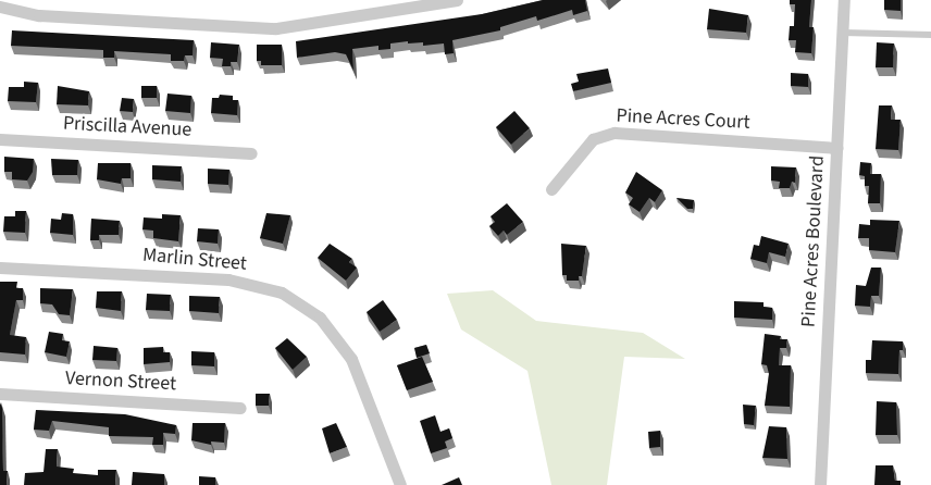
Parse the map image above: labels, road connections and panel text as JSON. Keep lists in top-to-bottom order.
{
  "streets": {
    "street": [
      "Pine Acres Court",
      "Priscilla Avenue",
      "Pine Acres Boulevard",
      "Marlin Street",
      "Vernon Street"
    ]
  },
  "crossings": [
    ["Pine Acres Court", "Pine Acres Boulevard"]
  ]
}
